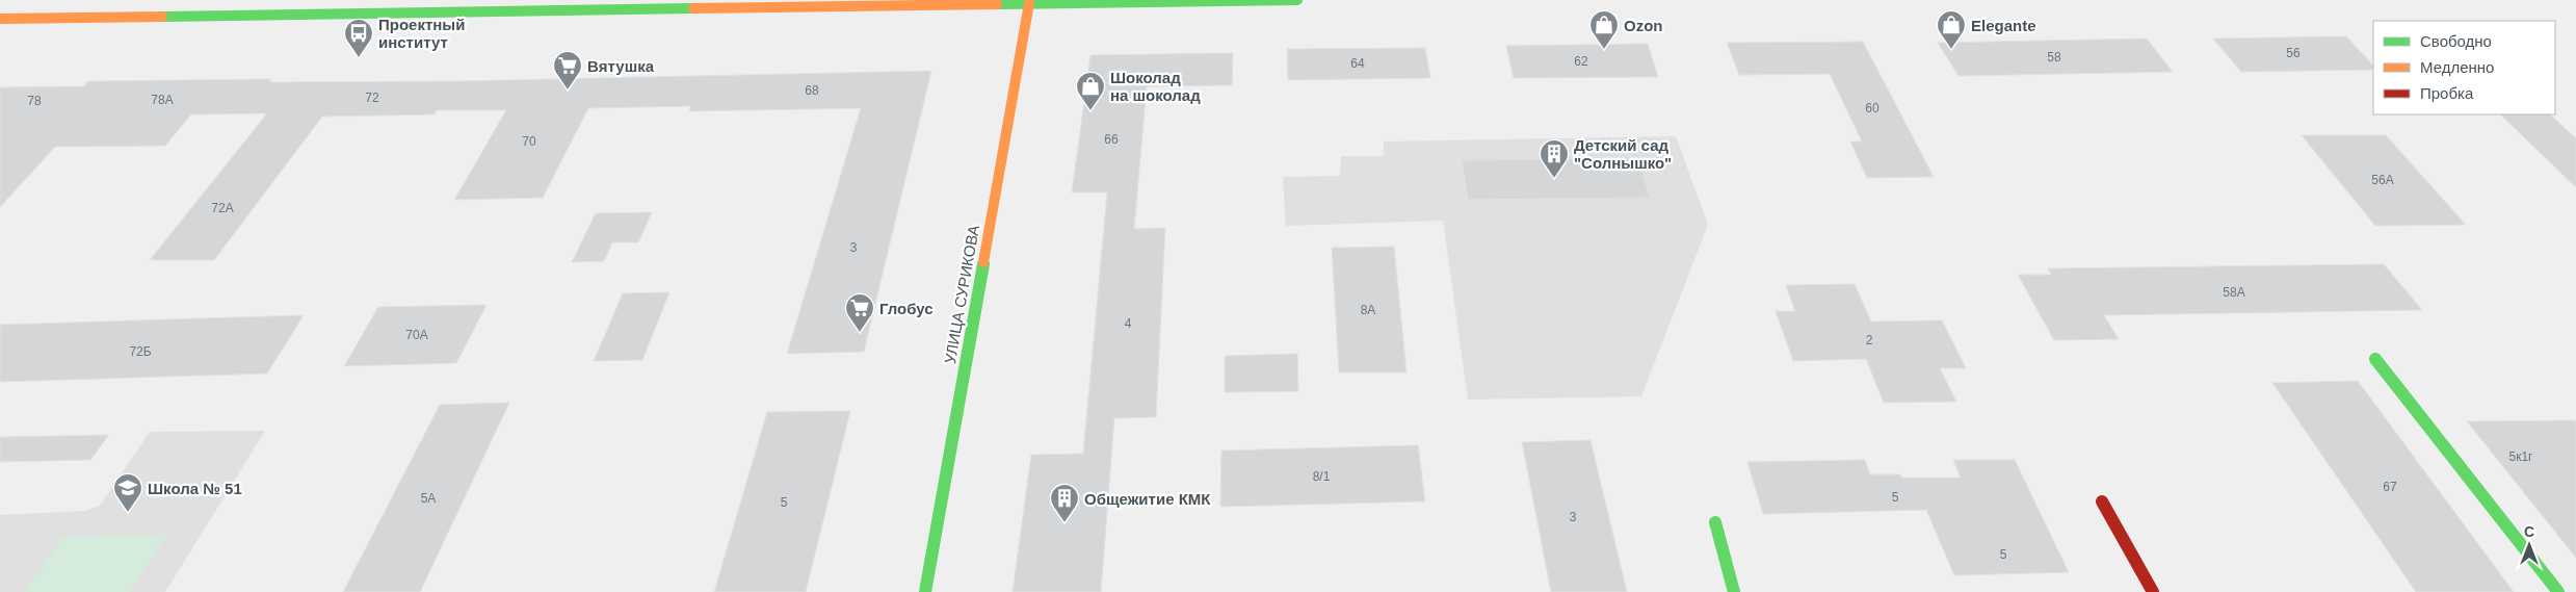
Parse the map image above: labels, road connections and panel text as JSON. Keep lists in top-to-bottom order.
{
  "streets": {
    "main road": ["УЛИЦА СУРИКОВА"]
  },
  "places": {
    "shop": ["Ozon", "Elegante", "Шоколад на шоколад"],
    "bus stop": ["Проектный институт"],
    "supermarket": ["Вятушка", "Глобус"],
    "building": ["Детский сад \"Солнышко\"", "Общежитие КМК"],
    "school or university": ["Школа № 51"]
  },
  "house_numbers": [
    "56",
    "58",
    "62",
    "64",
    "68",
    "72",
    "78А",
    "78",
    "60",
    "66",
    "70",
    "56А",
    "72А",
    "3",
    "58А",
    "8А",
    "4",
    "70А",
    "2",
    "72Б",
    "5к1г",
    "8/1",
    "67",
    "5",
    "5А",
    "5",
    "3",
    "5"
  ],
  "legend": ["Свободно", "Медленно", "Пробка"],
  "north": "top"
}
